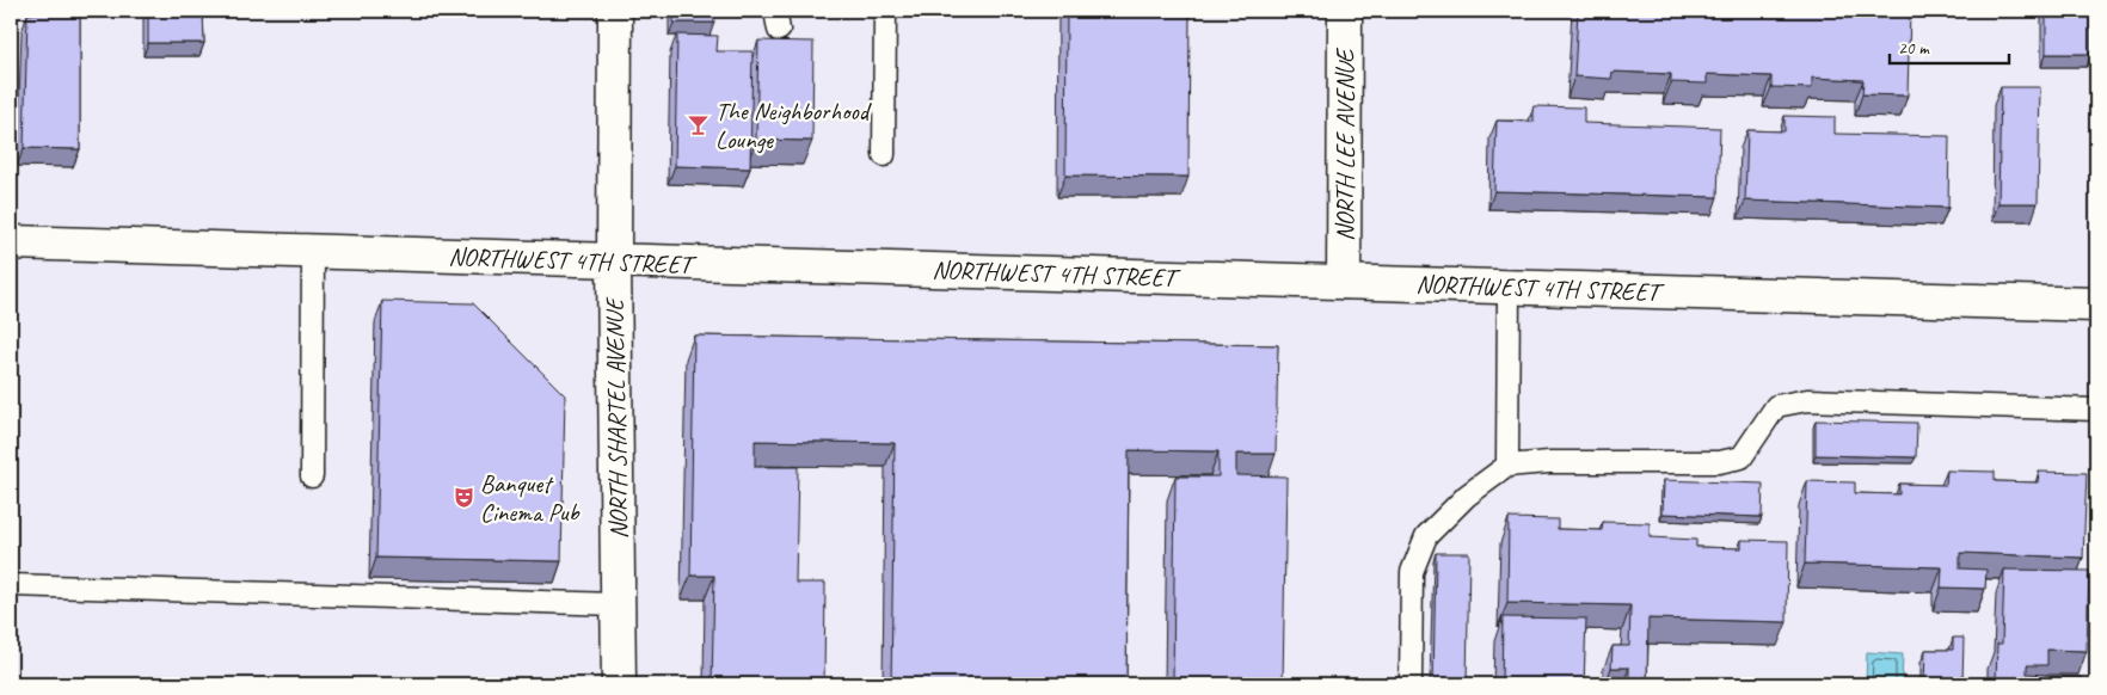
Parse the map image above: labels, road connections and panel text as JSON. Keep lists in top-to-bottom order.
{
  "streets": {
    "main road": ["NORTH LEE AVENUE", "NORTHWEST 4TH STREET", "NORTH SHARTEL AVENUE"]
  },
  "crossings": [
    ["NORTH LEE AVENUE", "NORTHWEST 4TH STREET"],
    ["NORTHWEST 4TH STREET", "NORTH SHARTEL AVENUE"]
  ],
  "places": {
    "bar": ["The Neighborhood Lounge"],
    "theatre": ["Banquet Cinema Pub"]
  },
  "scale_bar": "20 m"
}
